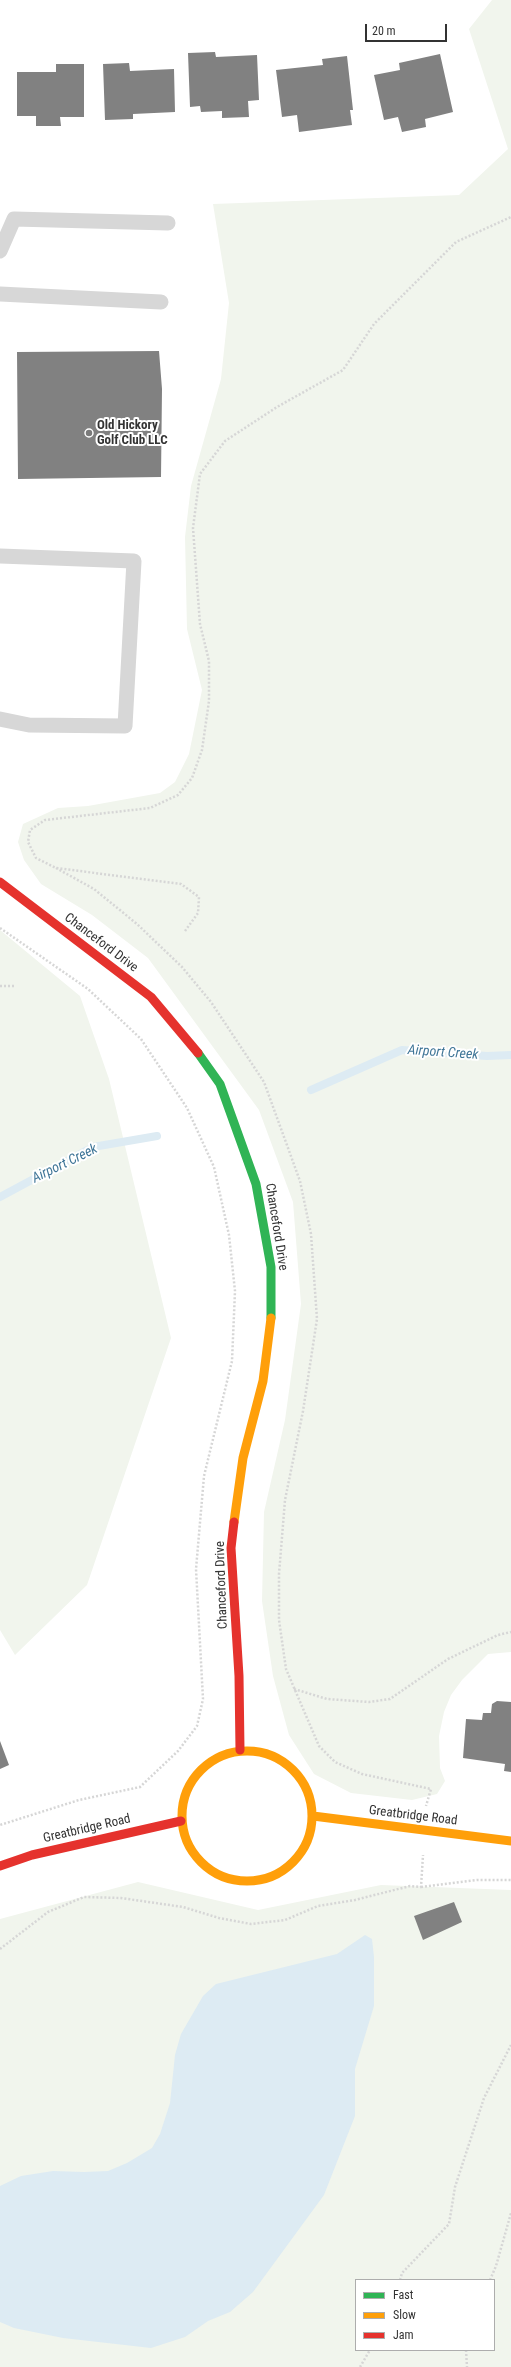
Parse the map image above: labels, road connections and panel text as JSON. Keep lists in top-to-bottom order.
{
  "streets": {
    "street": ["Chanceford Drive", "Greatbridge Road"]
  },
  "crossings": [
    ["Chanceford Drive", "Greatbridge Road"]
  ],
  "water": ["Airport Creek"],
  "places": ["Old Hickory Golf Club LLC"],
  "legend": ["Fast", "Slow", "Jam"],
  "scale_bar": "20 m"
}
